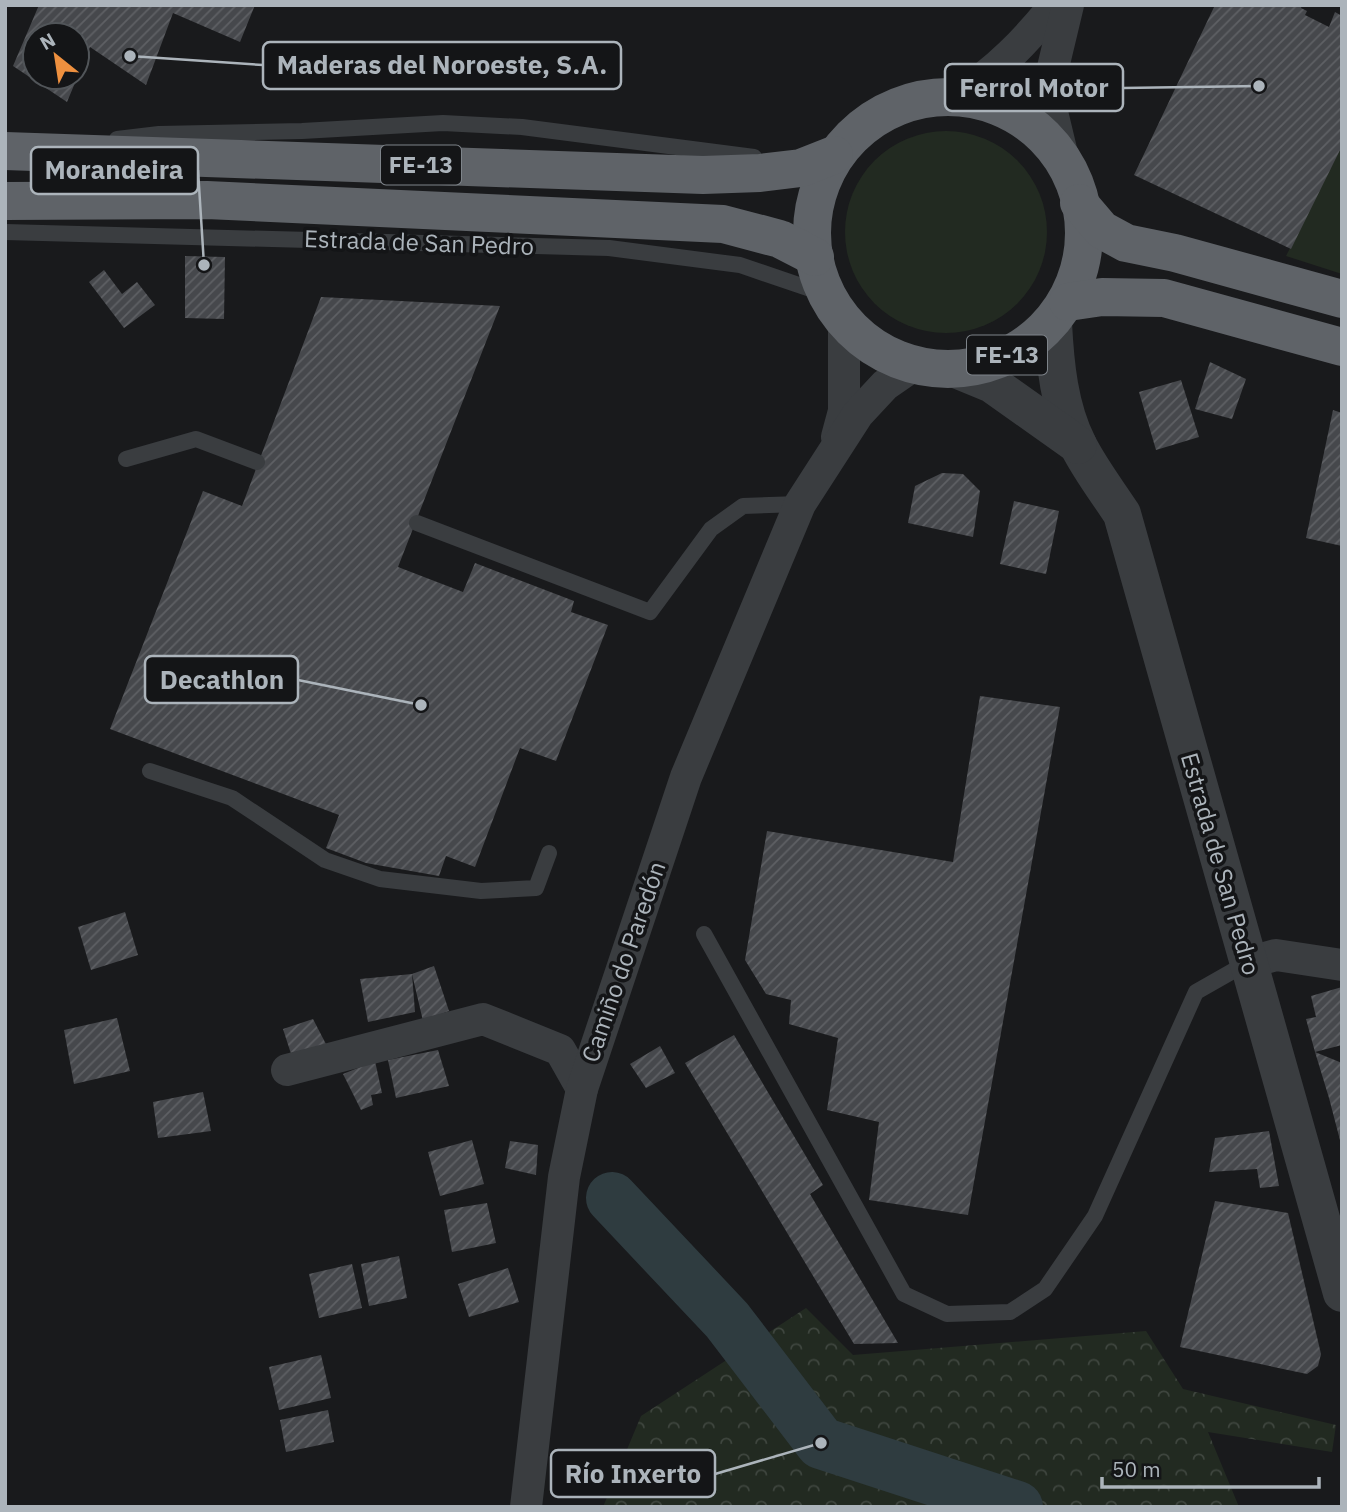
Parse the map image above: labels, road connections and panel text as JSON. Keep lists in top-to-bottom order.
{
  "streets": {
    "highway": ["FE-13"],
    "street": ["Estrada de San Pedro", "Camiño do Paredón"]
  },
  "crossings": [
    ["FE-13", "Estrada de San Pedro"]
  ],
  "places": [
    "Maderas del Noroeste, S.A.",
    "Ferrol Motor",
    "Morandeira",
    "Decathlon",
    "Río Inxerto"
  ],
  "scale_bar": "50 m",
  "north": "top left"
}
